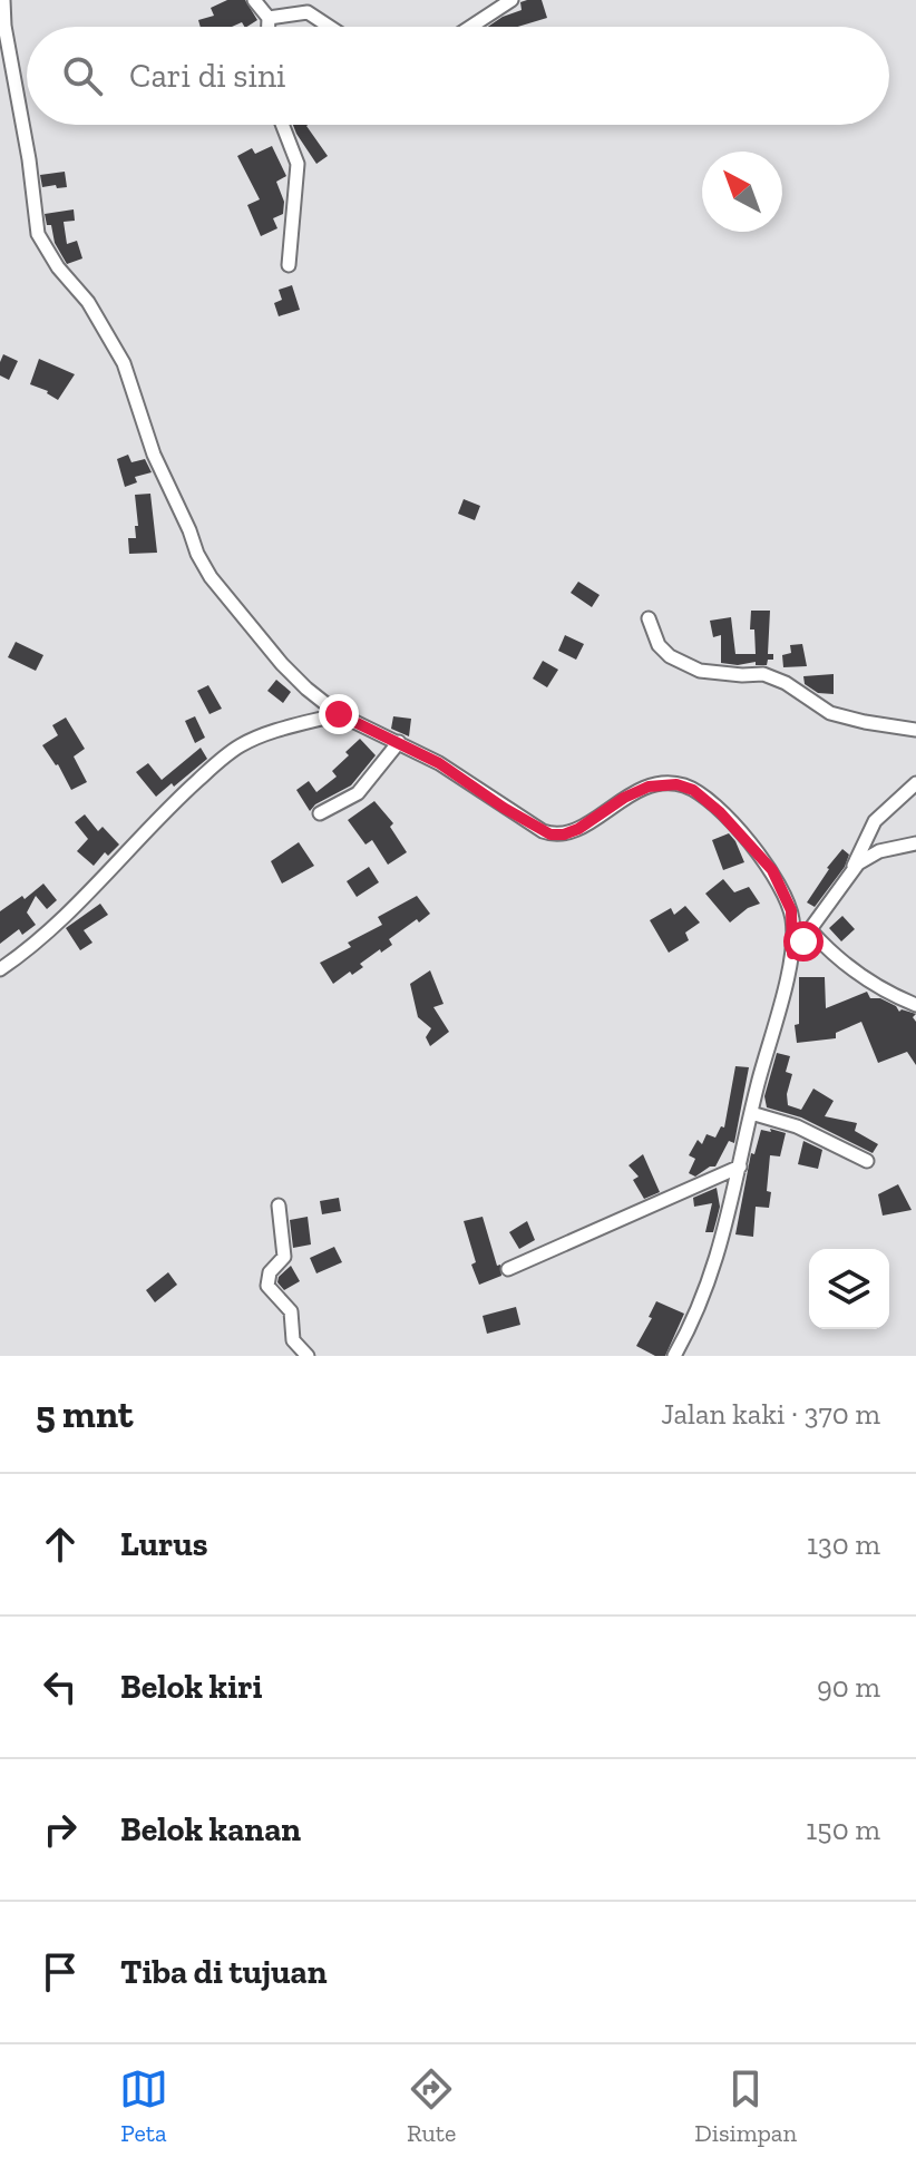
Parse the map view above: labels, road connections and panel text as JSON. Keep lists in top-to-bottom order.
{
  "north": "top left",
  "page": {
    "search": "Cari di sini",
    "heading": ["5 mnt", "Jalan kaki · 370 m"],
    "list": [
      ["Lurus", "130 m"],
      ["Belok kiri", "90 m"],
      ["Belok kanan", "150 m"],
      "Tiba di tujuan"
    ],
    "nav": ["Peta", "Rute", "Disimpan"]
  }
}
